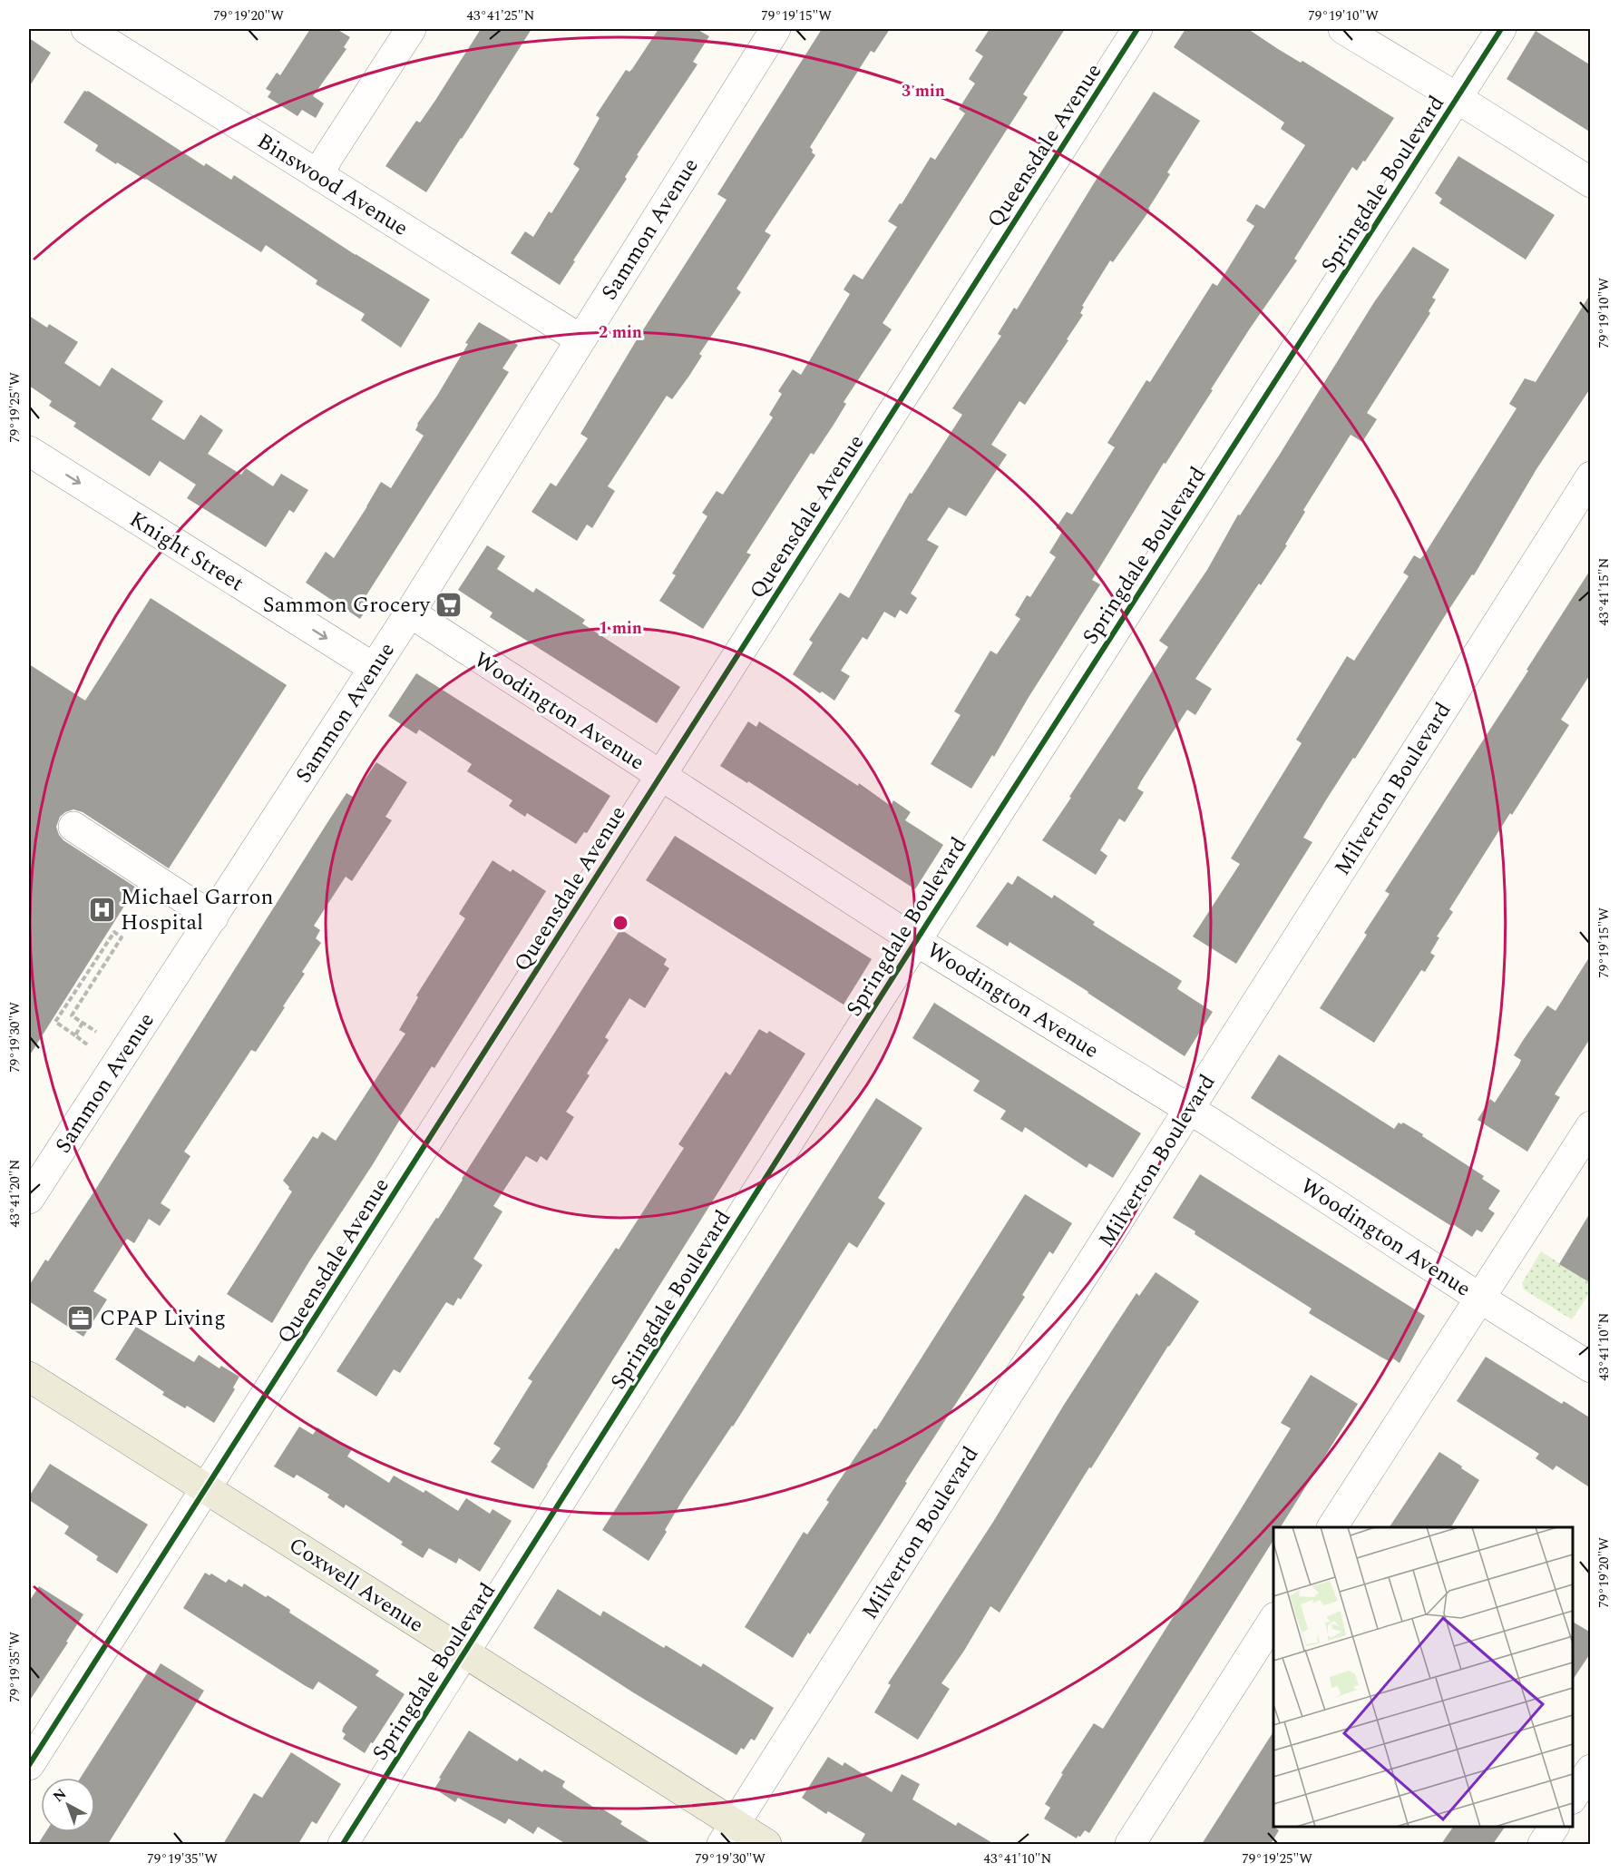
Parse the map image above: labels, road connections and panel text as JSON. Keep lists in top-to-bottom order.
{
  "streets": {
    "main road": ["Coxwell Avenue"],
    "street": [
      "Queensdale Avenue",
      "Binswood Avenue",
      "Springdale Boulevard",
      "Sammon Avenue",
      "Knight Street",
      "Woodington Avenue",
      "Milverton Boulevard"
    ]
  },
  "crossings": [
    ["Queensdale Avenue", "Woodington Avenue"],
    ["Queensdale Avenue", "Coxwell Avenue"],
    ["Binswood Avenue", "Sammon Avenue"],
    ["Springdale Boulevard", "Woodington Avenue"],
    ["Springdale Boulevard", "Coxwell Avenue"],
    ["Sammon Avenue", "Knight Street"],
    ["Sammon Avenue", "Woodington Avenue"],
    ["Woodington Avenue", "Milverton Boulevard"],
    ["Milverton Boulevard", "Coxwell Avenue"]
  ],
  "one_way": ["Knight Street"],
  "places": {
    "supermarket": ["Sammon Grocery"],
    "hospital": ["Michael Garron Hospital"],
    "office": ["CPAP Living"]
  },
  "north": "top left",
  "coordinates": [
    "79°19'20\"W",
    "43°41'25\"N",
    "79°19'15\"W",
    "79°19'10\"W",
    "79°19'25\"W",
    "43°41'15\"N",
    "79°19'30\"W",
    "43°41'20\"N",
    "43°41'10\"N",
    "79°19'35\"W"
  ],
  "rings": ["3 min", "2 min", "1 min"]
}
